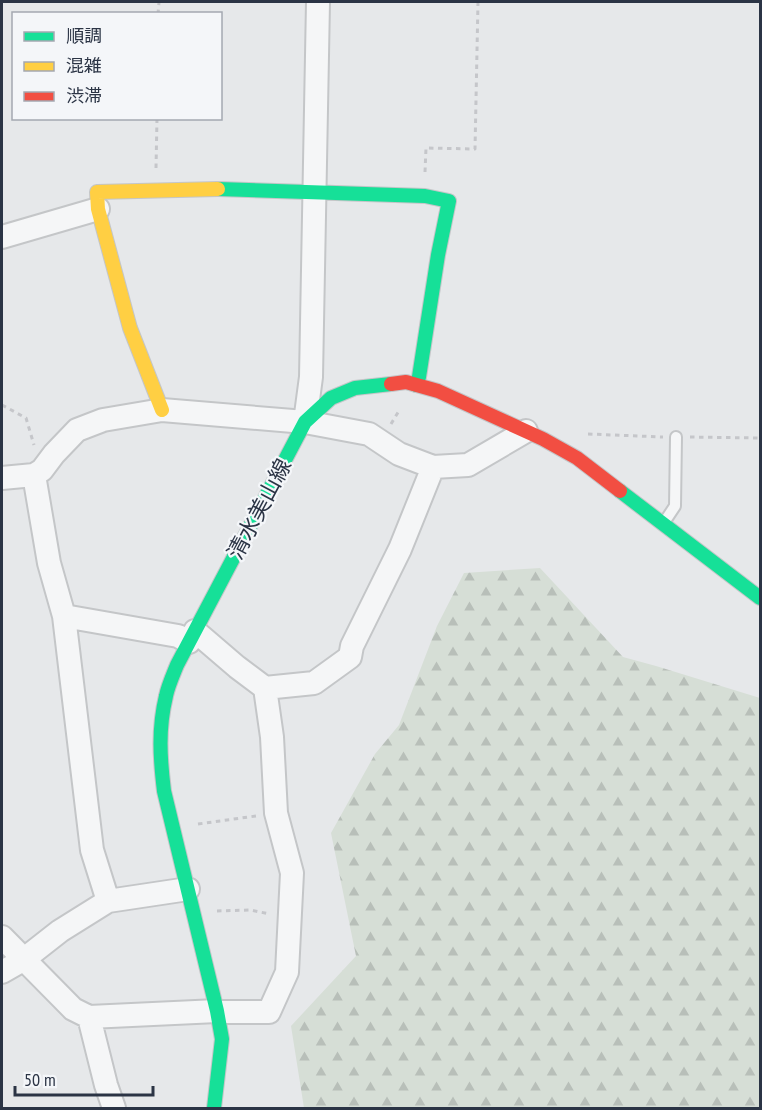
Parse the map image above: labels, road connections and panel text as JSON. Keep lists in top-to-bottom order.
{
  "streets": {
    "main road": ["清水美山線"]
  },
  "legend": ["順調", "混雑", "渋滞"],
  "scale_bar": "50 m"
}
